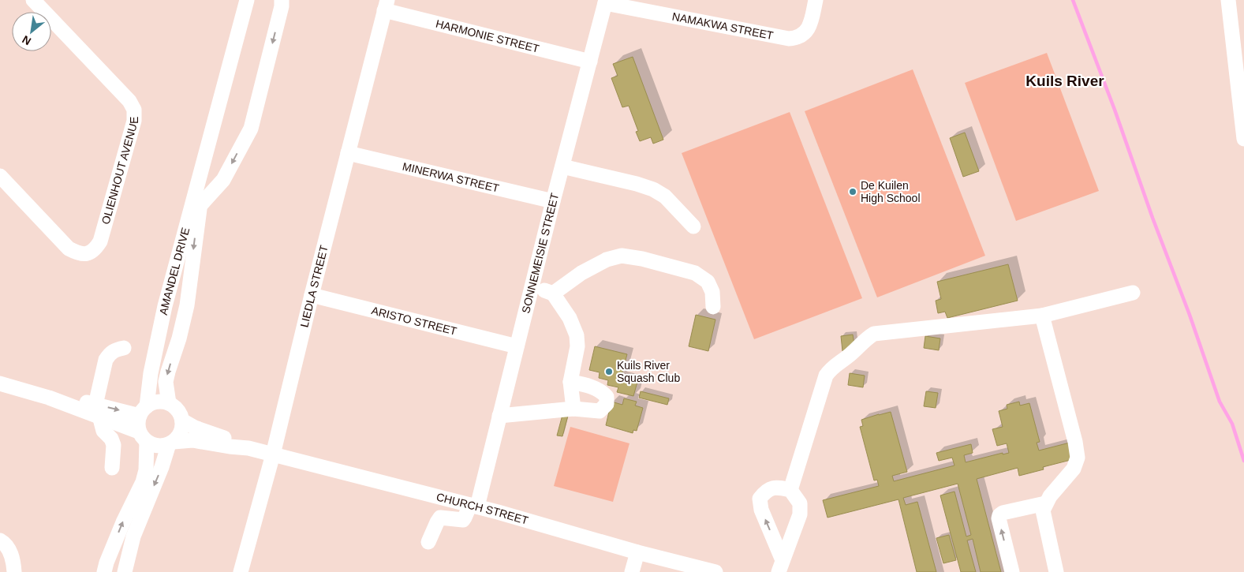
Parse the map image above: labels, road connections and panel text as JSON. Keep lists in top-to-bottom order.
{
  "streets": {
    "street": [
      "NAMAKWA STREET",
      "HARMONIE STREET",
      "OLIENHOUT AVENUE",
      "MINERWA STREET",
      "SONNEMEISIE STREET",
      "AMANDEL DRIVE",
      "LIEDLA STREET",
      "ARISTO STREET",
      "CHURCH STREET"
    ]
  },
  "crossings": [
    ["NAMAKWA STREET", "SONNEMEISIE STREET"],
    ["HARMONIE STREET", "SONNEMEISIE STREET"],
    ["HARMONIE STREET", "LIEDLA STREET"],
    ["MINERWA STREET", "SONNEMEISIE STREET"],
    ["MINERWA STREET", "LIEDLA STREET"],
    ["SONNEMEISIE STREET", "ARISTO STREET"],
    ["SONNEMEISIE STREET", "CHURCH STREET"],
    ["AMANDEL DRIVE", "CHURCH STREET"],
    ["LIEDLA STREET", "ARISTO STREET"],
    ["LIEDLA STREET", "CHURCH STREET"]
  ],
  "districts": ["Kuils River"],
  "places": ["De Kuilen High School", "Kuils River Squash Club"],
  "north": "bottom left"
}
